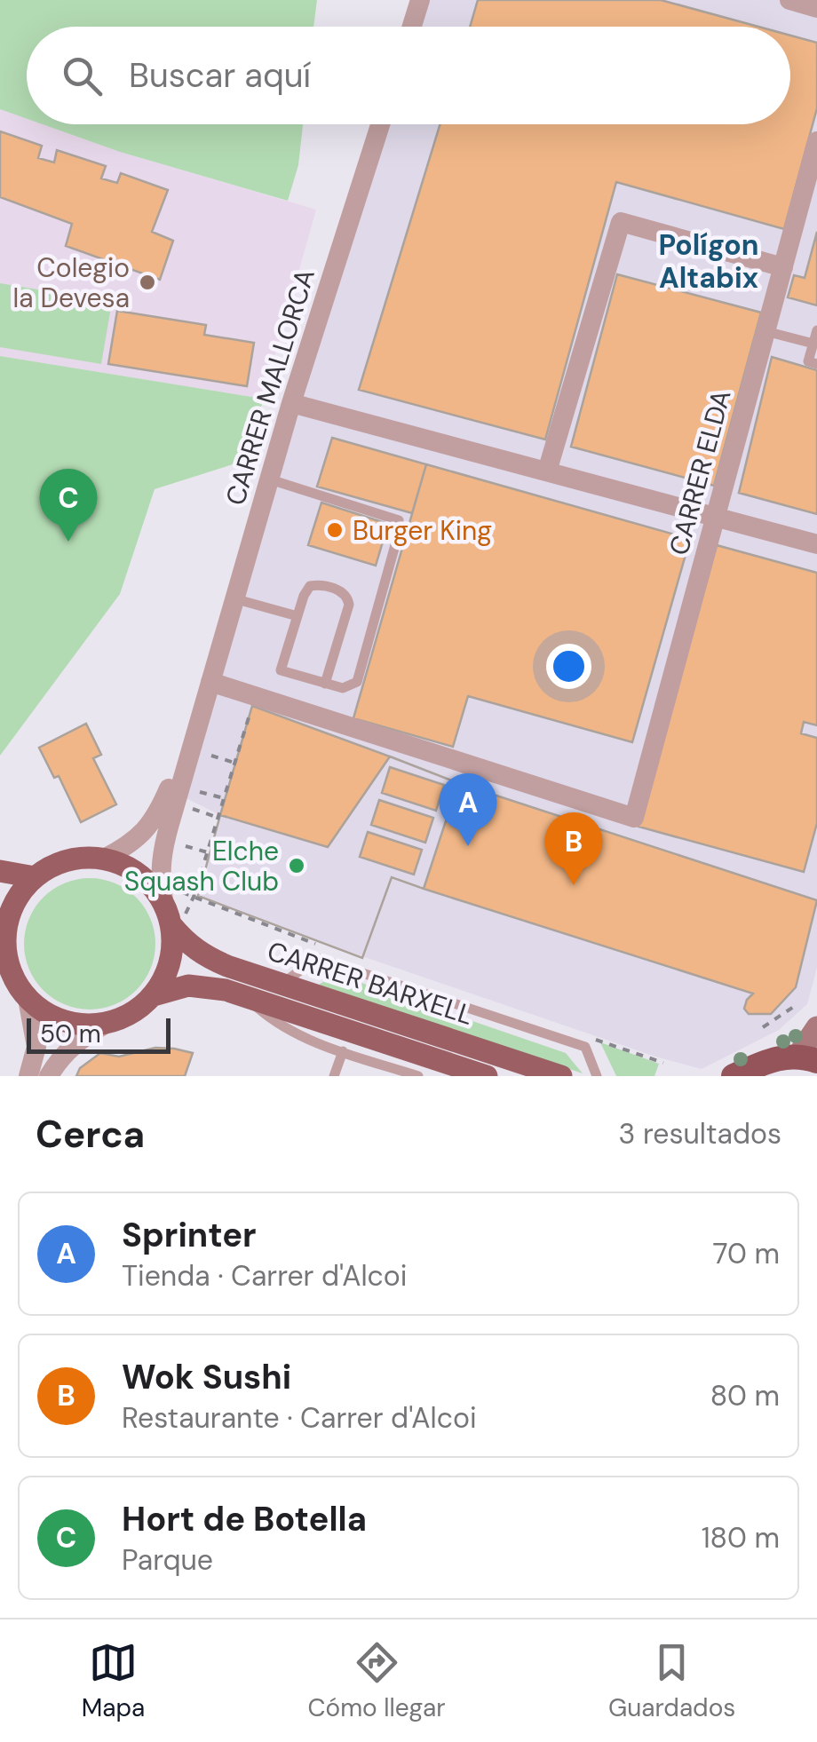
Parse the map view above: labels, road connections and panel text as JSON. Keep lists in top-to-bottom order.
{
  "streets": {
    "main road": ["CARRER BARXELL"],
    "street": ["CARRER MALLORCA", "CARRER ELDA"]
  },
  "crossings": [
    ["CARRER MALLORCA", "CARRER ELDA"],
    ["CARRER MALLORCA", "CARRER BARXELL"]
  ],
  "districts": ["Polígon Altabix"],
  "places": ["Colegio la Devesa", "Burger King", "Elche Squash Club"],
  "scale_bar": "50 m",
  "page": {
    "search": "Buscar aquí",
    "pins": ["C", "A", "B"],
    "scale": "50 m",
    "heading": ["Cerca", "3 resultados"],
    "list": [
      {
        "mark": "A",
        "name": "Sprinter",
        "note": "Tienda · Carrer d'Alcoi",
        "value": "70 m"
      },
      {
        "mark": "B",
        "name": "Wok Sushi",
        "note": "Restaurante · Carrer d'Alcoi",
        "value": "80 m"
      },
      {
        "mark": "C",
        "name": "Hort de Botella",
        "note": "Parque",
        "value": "180 m"
      }
    ],
    "nav": ["Mapa", "Cómo llegar", "Guardados"]
  }
}
